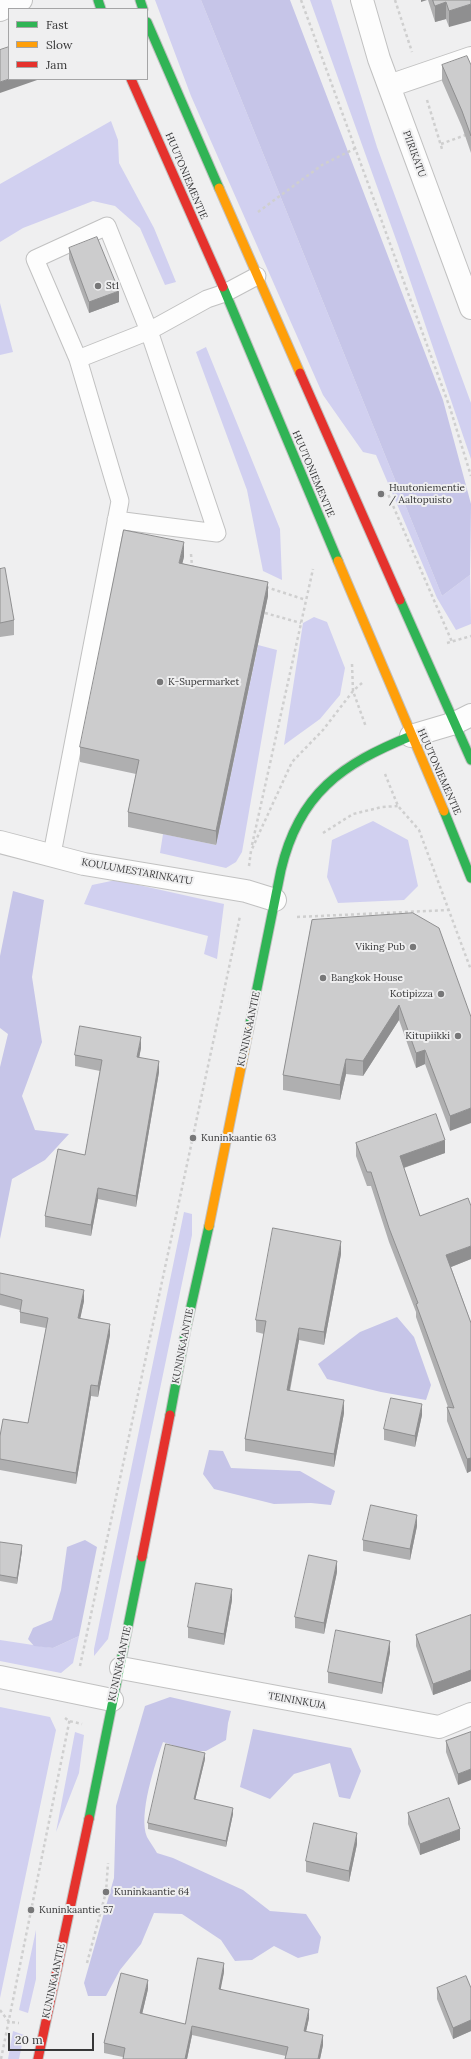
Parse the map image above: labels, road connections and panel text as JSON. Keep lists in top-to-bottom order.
{
  "streets": {
    "main road": ["HUUTONIEMENTIE", "KUNINKAANTIE"],
    "street": ["PIIRIKATU", "KOULUMESTARINKATU", "TEININKUJA"]
  },
  "crossings": [
    ["HUUTONIEMENTIE", "KUNINKAANTIE"],
    ["KOULUMESTARINKATU", "KUNINKAANTIE"],
    ["KUNINKAANTIE", "TEININKUJA"]
  ],
  "places": [
    "St1",
    "Huutoniementie / Aaltopuisto",
    "K-Supermarket",
    "Viking Pub",
    "Bangkok House",
    "Kotipizza",
    "Kitupiikki",
    "Kuninkaantie 63",
    "Kuninkaantie 64",
    "Kuninkaantie 57"
  ],
  "legend": ["Fast", "Slow", "Jam"],
  "scale_bar": "20 m"
}
